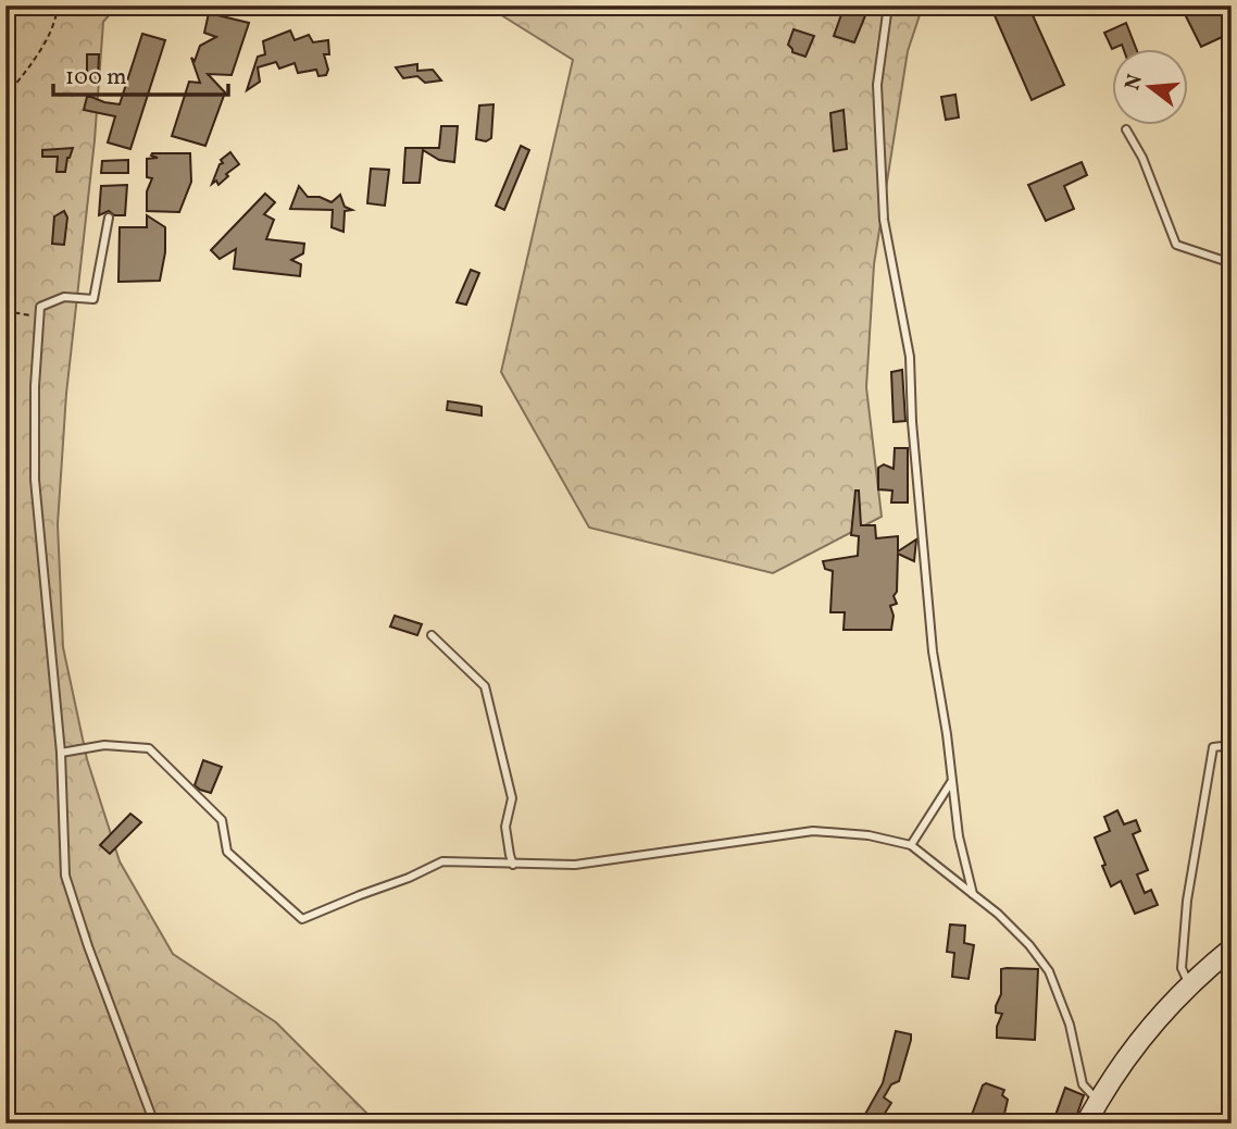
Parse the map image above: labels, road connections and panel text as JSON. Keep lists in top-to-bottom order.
{
  "scale_bar": "100 m",
  "north": "left"
}
